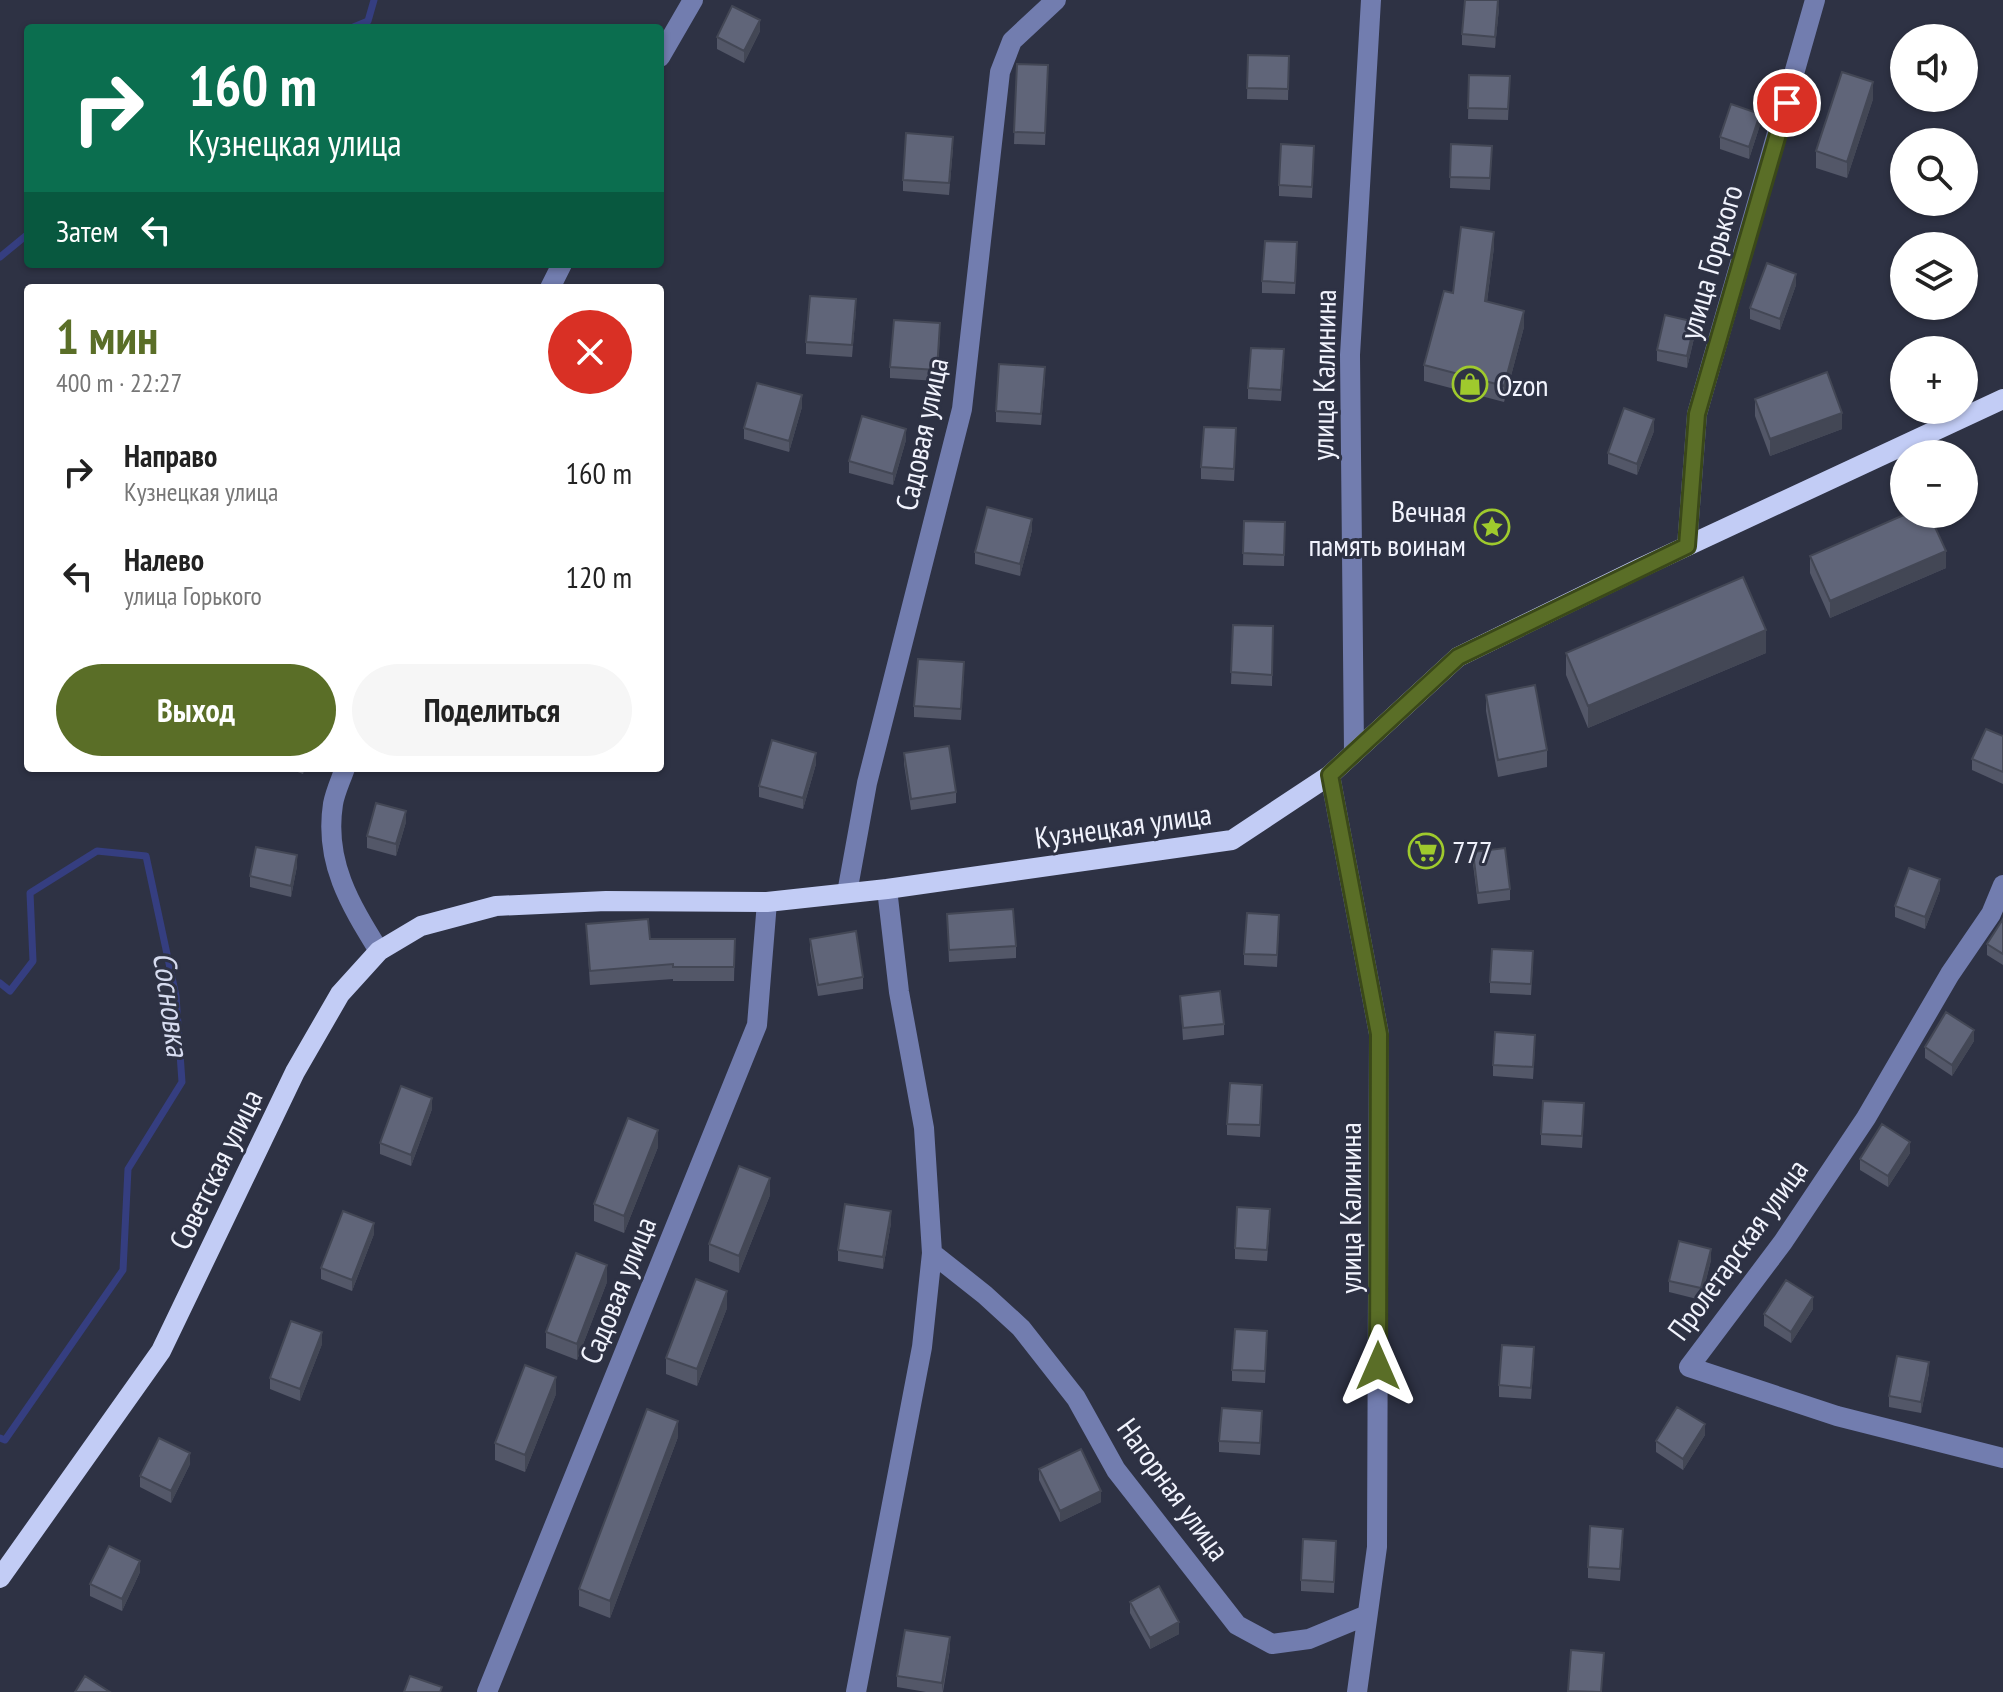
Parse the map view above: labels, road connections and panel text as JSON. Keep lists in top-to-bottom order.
{
  "streets": {
    "main road": ["Кузнецкая улица", "Советская улица"],
    "street": [
      "улица Горького",
      "улица Калинина",
      "Садовая улица",
      "Пролетарская улица",
      "Нагорная улица"
    ]
  },
  "crossings": [
    ["улица Горького", "Кузнецкая улица"],
    ["улица Калинина", "Кузнецкая улица"],
    ["улица Калинина", "Нагорная улица"],
    ["Садовая улица", "Кузнецкая улица"],
    ["Кузнецкая улица", "Советская улица"]
  ],
  "water": ["Сосновка"],
  "places": {
    "shop": ["Ozon"],
    "place": ["Вечная память воинам"],
    "supermarket": ["777"]
  },
  "page": {
    "map_buttons": ["+", "−"],
    "turn": ["160 m", "Кузнецкая улица"],
    "then": "Затем",
    "heading": ["1 мин", "400 m · 22:27"],
    "list": [
      {
        "name": "Направо",
        "note": "Кузнецкая улица",
        "value": "160 m"
      },
      {
        "name": "Налево",
        "note": "улица Горького",
        "value": "120 m"
      }
    ],
    "buttons": ["Выход", "Поделиться"]
  }
}
